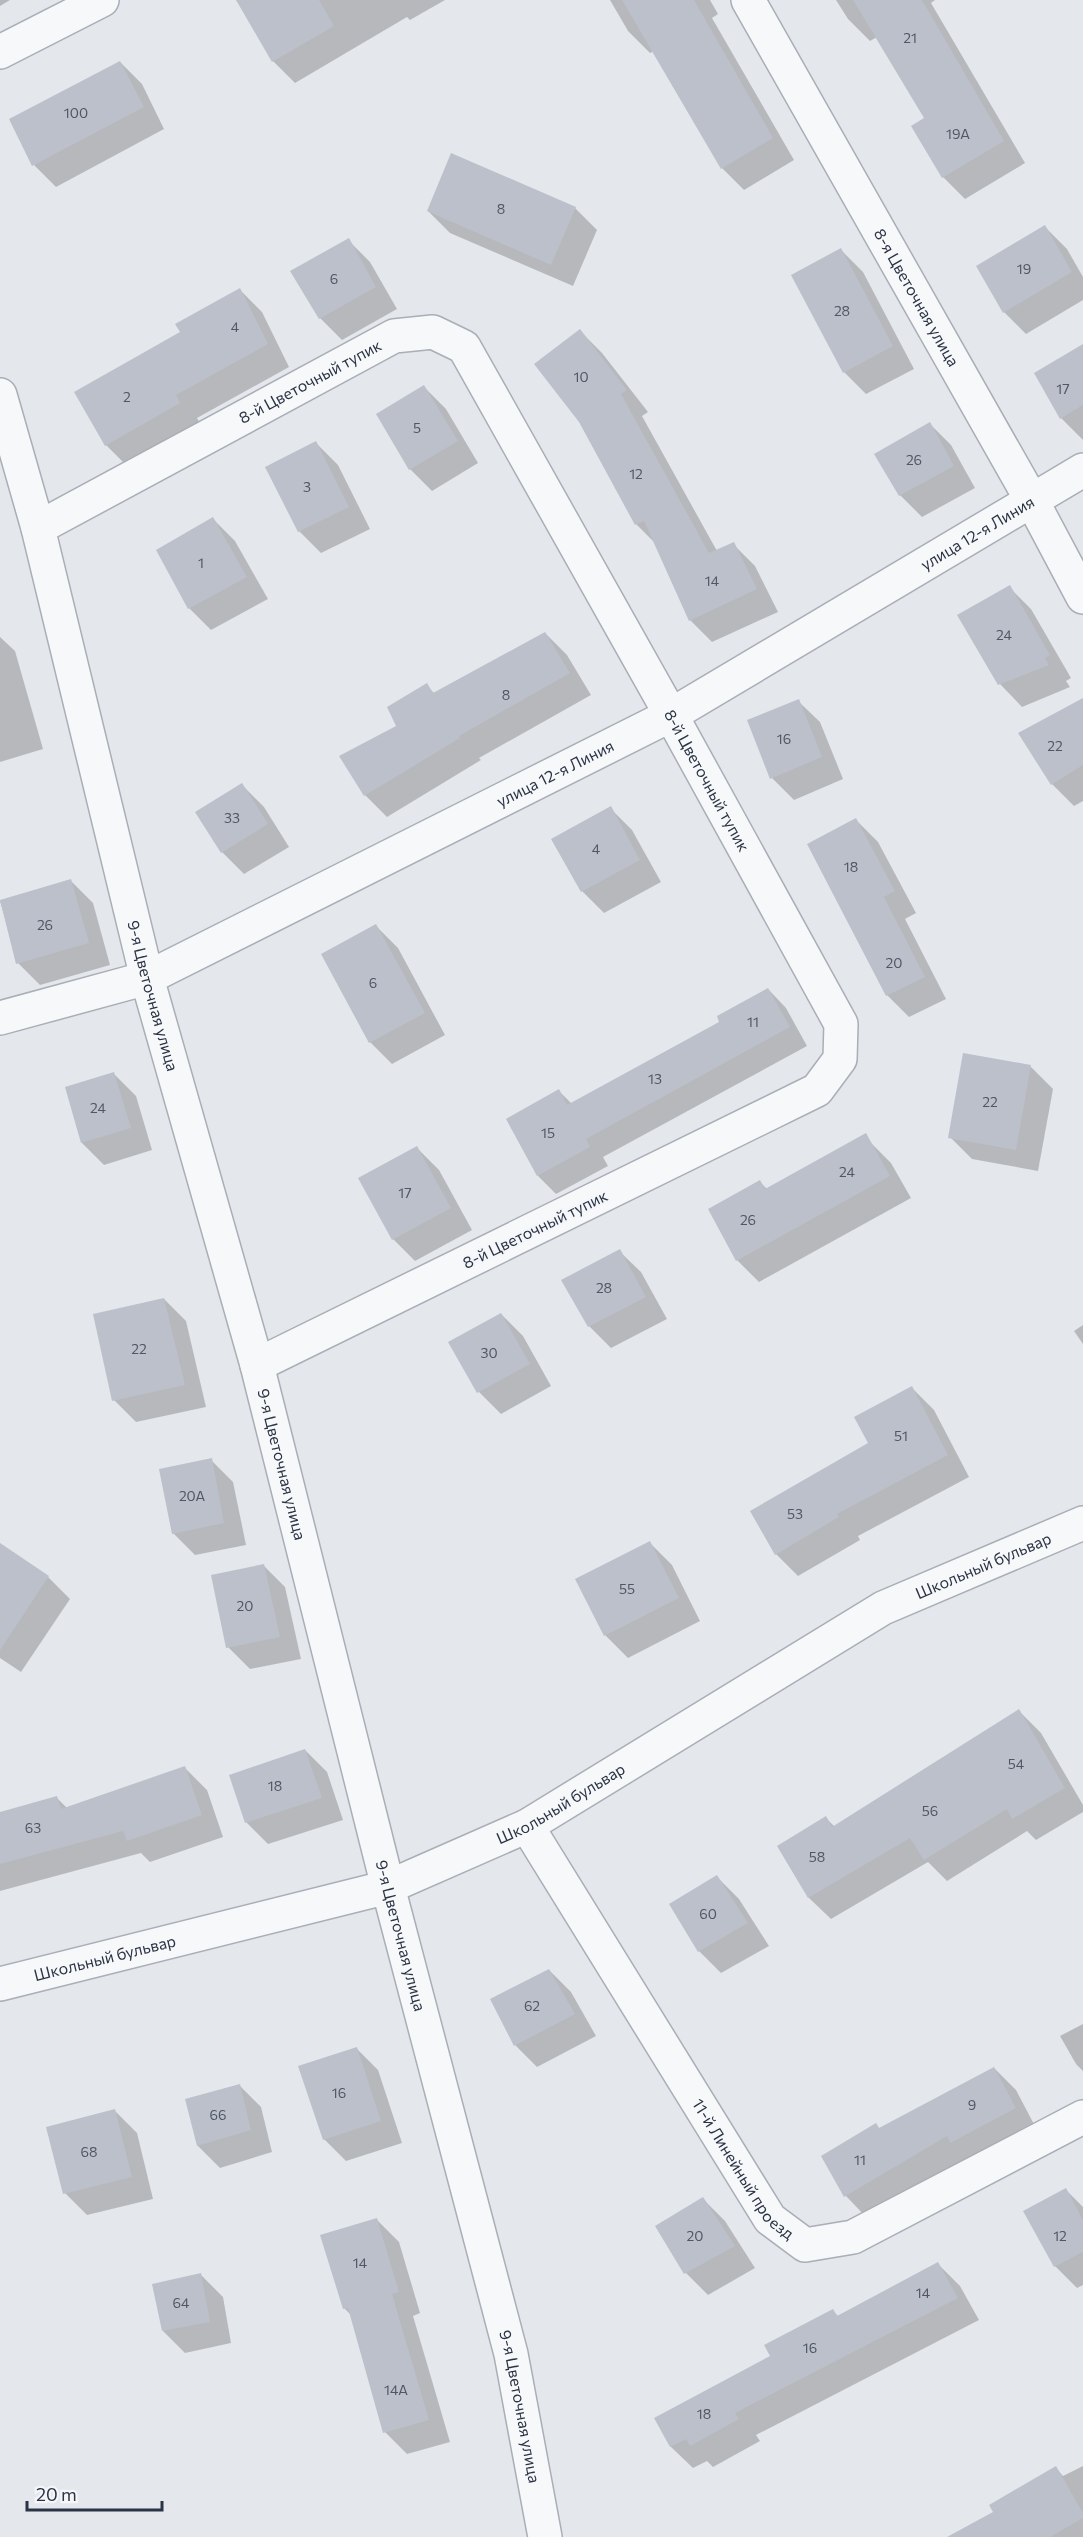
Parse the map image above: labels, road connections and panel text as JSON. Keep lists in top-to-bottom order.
{
  "streets": {
    "lane": [
      "8-я Цветочная улица",
      "8-й Цветочный тупик",
      "улица 12-я Линия",
      "9-я Цветочная улица",
      "Школьный бульвар",
      "11-й Линейный проезд"
    ]
  },
  "crossings": [
    ["8-я Цветочная улица", "улица 12-я Линия"],
    ["8-й Цветочный тупик", "улица 12-я Линия"],
    ["8-й Цветочный тупик", "9-я Цветочная улица"],
    ["улица 12-я Линия", "9-я Цветочная улица"],
    ["9-я Цветочная улица", "Школьный бульвар"],
    ["Школьный бульвар", "11-й Линейный проезд"]
  ],
  "house_numbers": [
    "21",
    "100",
    "19А",
    "8",
    "19",
    "6",
    "28",
    "4",
    "10",
    "17",
    "2",
    "5",
    "26",
    "12",
    "3",
    "1",
    "14",
    "24",
    "8",
    "16",
    "22",
    "33",
    "4",
    "18",
    "26",
    "20",
    "6",
    "11",
    "13",
    "22",
    "24",
    "15",
    "24",
    "17",
    "26",
    "28",
    "22",
    "30",
    "51",
    "20А",
    "53",
    "55",
    "20",
    "54",
    "18",
    "56",
    "63",
    "58",
    "60",
    "62",
    "16",
    "9",
    "66",
    "68",
    "11",
    "20",
    "12",
    "14",
    "14",
    "64",
    "16",
    "14А",
    "18"
  ],
  "scale_bar": "20 m"
}
